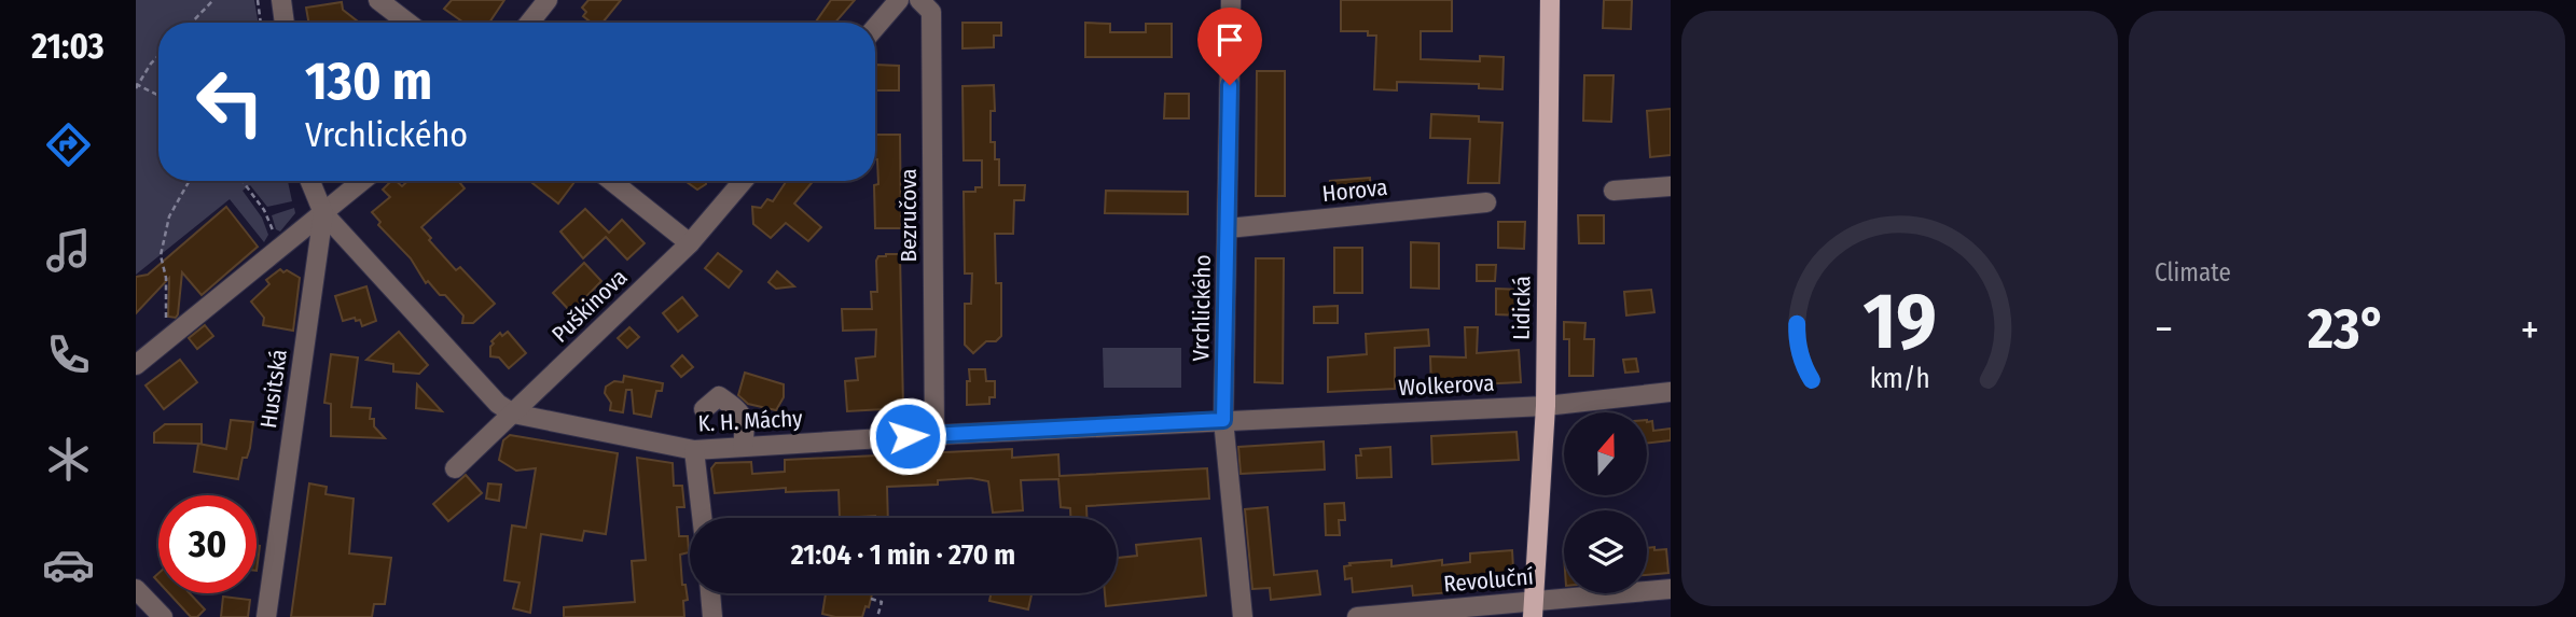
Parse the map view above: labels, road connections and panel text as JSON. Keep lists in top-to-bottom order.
{
  "streets": {
    "main road": ["Lidická"],
    "street": [
      "Horova",
      "Bezručova",
      "Puškinova",
      "Vrchlického",
      "Wolkerova",
      "Husitská",
      "K. H. Máchy",
      "Revoluční"
    ]
  },
  "crossings": [
    ["Horova", "Vrchlického"],
    ["Bezručova", "K. H. Máchy"],
    ["Puškinova", "K. H. Máchy"],
    ["Vrchlického", "Wolkerova"],
    ["Vrchlického", "K. H. Máchy"],
    ["Lidická", "Wolkerova"],
    ["Lidická", "Revoluční"],
    ["Wolkerova", "K. H. Máchy"],
    ["Husitská", "K. H. Máchy"]
  ],
  "north": "top",
  "page": {
    "tabs": "21:03",
    "tile": "Climate",
    "turn": ["130 m", "Vrchlického"],
    "heat": ["−", "23°", "+"],
    "limit": "30",
    "trip": "21:04 · 1 min · 270 m",
    "gauge": ["19", "km/h"]
  }
}
